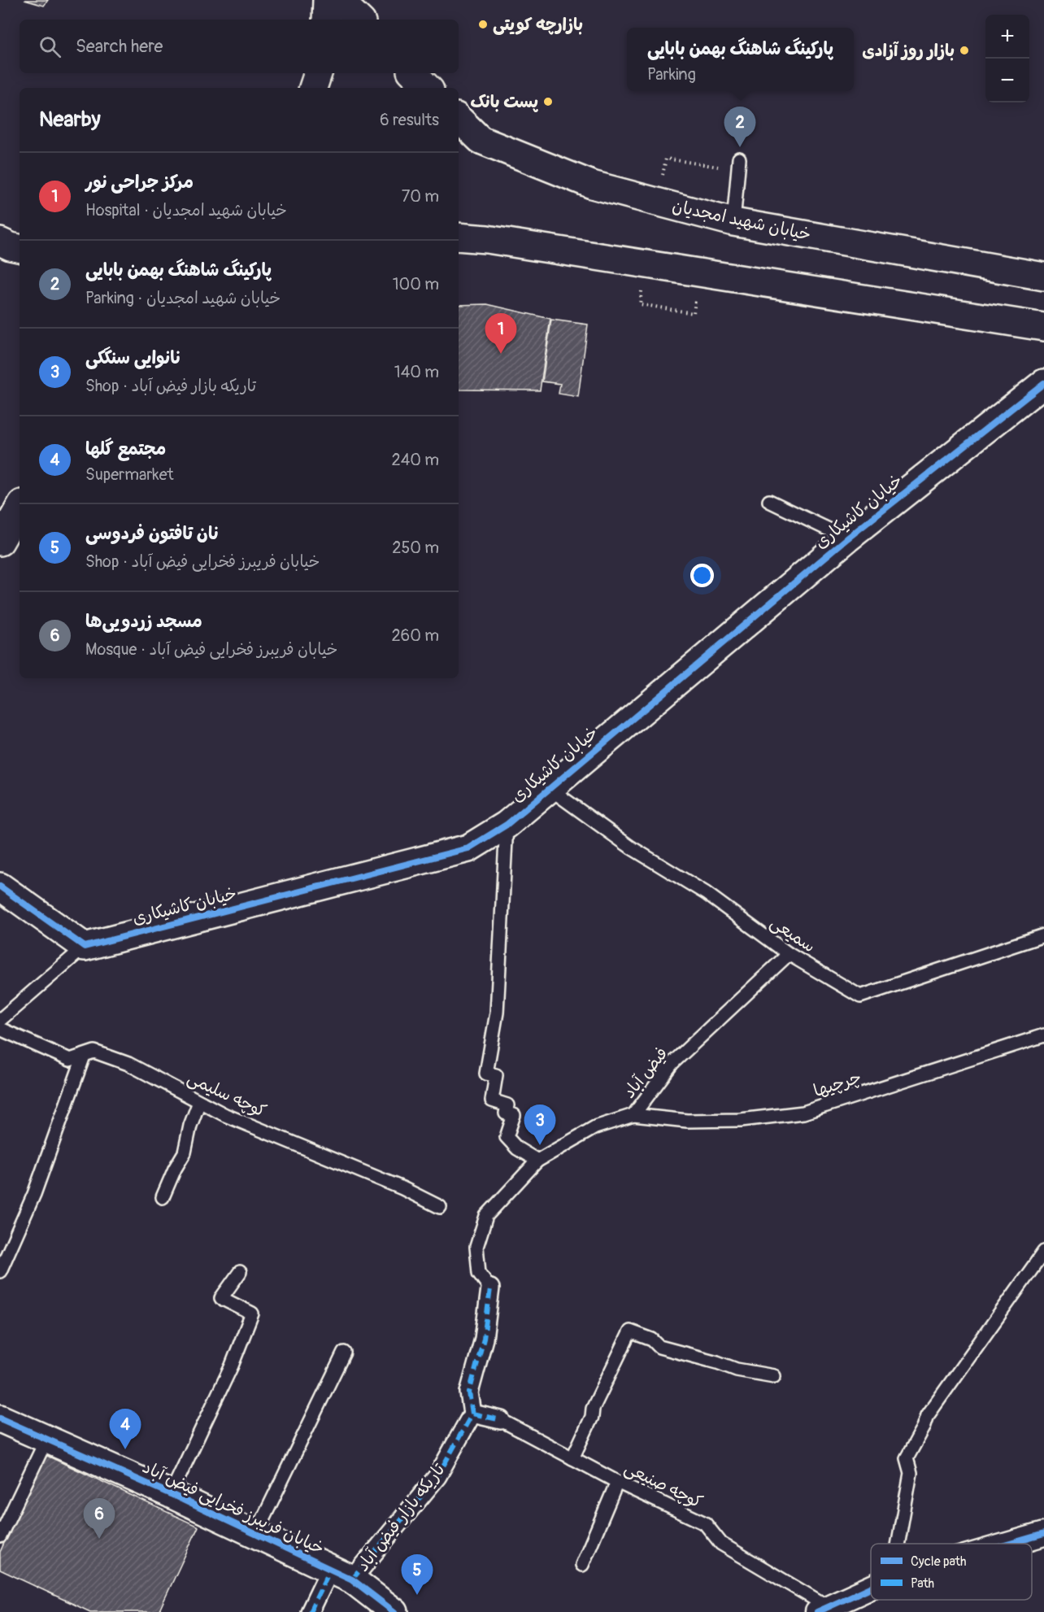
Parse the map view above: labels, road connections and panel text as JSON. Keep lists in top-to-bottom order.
{
  "streets": {
    "street": [
      "خیابان شهید امجدیان",
      "خیابان کاشیکاری",
      "خیابان فریبرز فخرایی فیض آباد",
      "تاریکه بازار فیض آباد"
    ],
    "lane": [
      "سمیعی",
      "فیض آباد",
      "چرچیها",
      "کوچه سلیمی",
      "کوچه صنیعی"
    ]
  },
  "crossings": [
    ["خیابان کاشیکاری", "سمیعی"],
    ["سمیعی", "فیض آباد"],
    ["فیض آباد", "چرچیها"],
    ["خیابان فریبرز فخرایی فیض آباد", "تاریکه بازار فیض آباد"]
  ],
  "places": ["بازارچه کویتی", "بازار روز آزادی", "پست بانک"],
  "legend": ["Cycle path", "Path"],
  "page": {
    "map_buttons": ["+", "−"],
    "search": "Search here",
    "popup": ["پارکینگ شاهنگ بهمن بابایی", "Parking"],
    "heading": ["Nearby", "6 results"],
    "pins": [
      "2",
      "1",
      "3",
      "4",
      "6",
      "5"
    ],
    "list": [
      {
        "mark": "1",
        "name": "مرکز جراحی نور",
        "note": "Hospital · خیابان شهید امجدیان",
        "value": "70 m"
      },
      {
        "mark": "2",
        "name": "پارکینگ شاهنگ بهمن بابایی",
        "note": "Parking · خیابان شهید امجدیان",
        "value": "100 m"
      },
      {
        "mark": "3",
        "name": "نانوایی سنگکی",
        "note": "Shop · تاریکه بازار فیض آباد",
        "value": "140 m"
      },
      {
        "mark": "4",
        "name": "مجتمع گلها",
        "note": "Supermarket",
        "value": "240 m"
      },
      {
        "mark": "5",
        "name": "نان تافتون فردوسی",
        "note": "Shop · خیابان فریبرز فخرایی فیض آباد",
        "value": "250 m"
      },
      {
        "mark": "6",
        "name": "مسجد زردویی‌ها",
        "note": "Mosque · خیابان فریبرز فخرایی فیض آباد",
        "value": "260 m"
      }
    ]
  }
}
